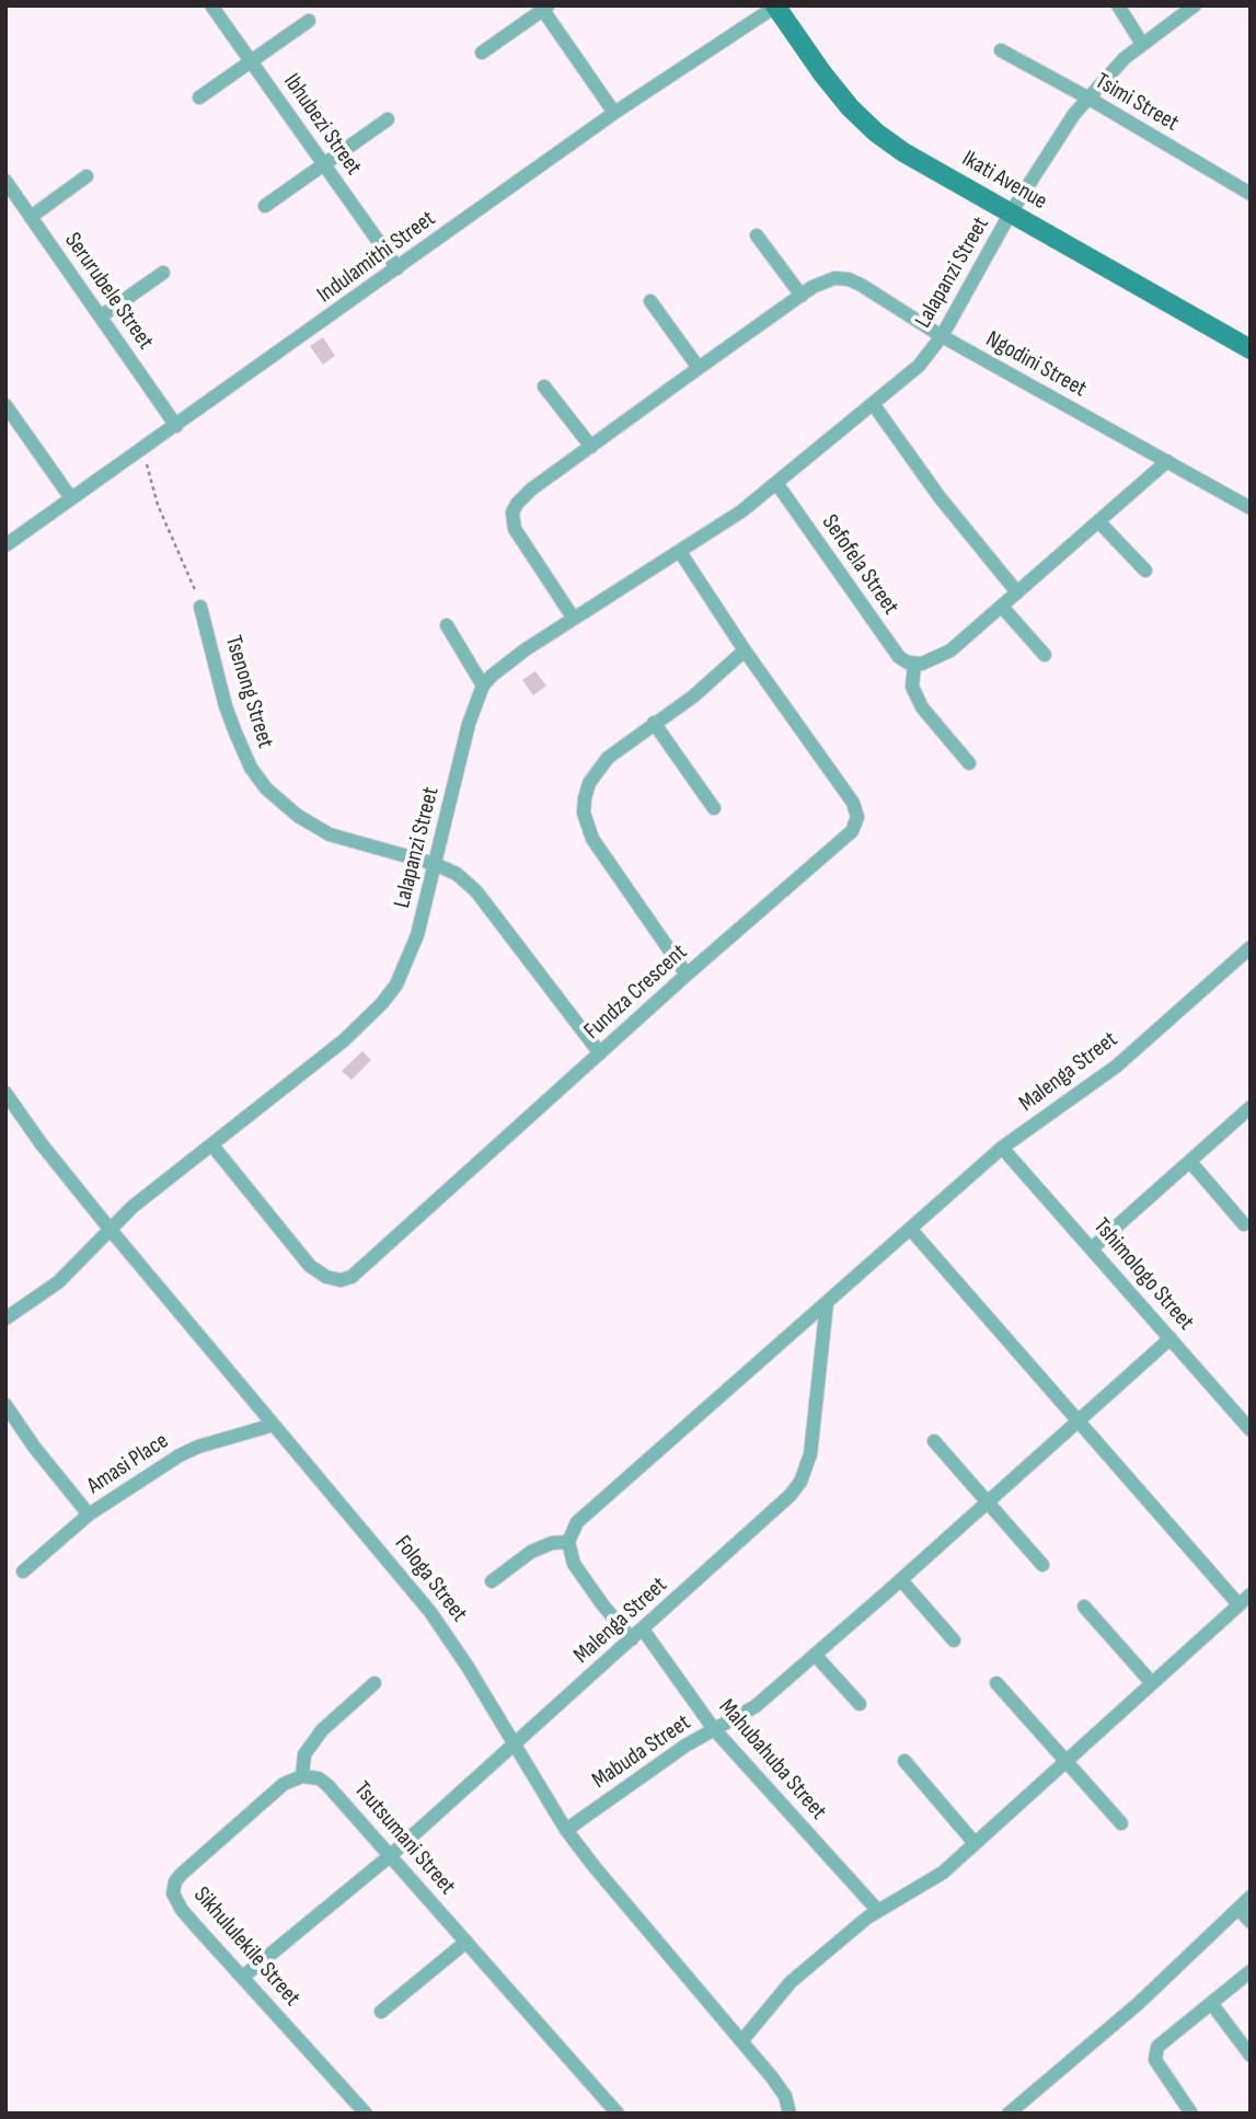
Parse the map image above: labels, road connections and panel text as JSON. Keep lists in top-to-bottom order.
{
  "streets": {
    "street": [
      "Tsimi Street",
      "Ibhubezi Street",
      "Ikati Avenue",
      "Indulamithi Street",
      "Lalapanzi Street",
      "Serurubele Street",
      "Ngodini Street",
      "Sefofela Street",
      "Tsenong Street",
      "Fundza Crescent",
      "Malenga Street",
      "Tshimologo Street",
      "Amasi Place",
      "Fologa Street",
      "Mabuda Street",
      "Mahubahuba Street",
      "Tsutsumani Street",
      "Sikhululekile Street"
    ]
  },
  "crossings": [
    ["Tsimi Street", "Lalapanzi Street"],
    ["Ibhubezi Street", "Indulamithi Street"],
    ["Ikati Avenue", "Indulamithi Street"],
    ["Ikati Avenue", "Lalapanzi Street"],
    ["Indulamithi Street", "Serurubele Street"],
    ["Lalapanzi Street", "Ngodini Street"],
    ["Lalapanzi Street", "Sefofela Street"],
    ["Lalapanzi Street", "Tsenong Street"],
    ["Lalapanzi Street", "Fundza Crescent"],
    ["Lalapanzi Street", "Fologa Street"],
    ["Tsenong Street", "Fundza Crescent"],
    ["Malenga Street", "Tshimologo Street"],
    ["Malenga Street", "Fologa Street"],
    ["Malenga Street", "Mahubahuba Street"],
    ["Malenga Street", "Tsutsumani Street"],
    ["Malenga Street", "Sikhululekile Street"],
    ["Tshimologo Street", "Mabuda Street"],
    ["Amasi Place", "Fologa Street"],
    ["Fologa Street", "Mabuda Street"],
    ["Mabuda Street", "Mahubahuba Street"],
    ["Tsutsumani Street", "Sikhululekile Street"]
  ]
}
